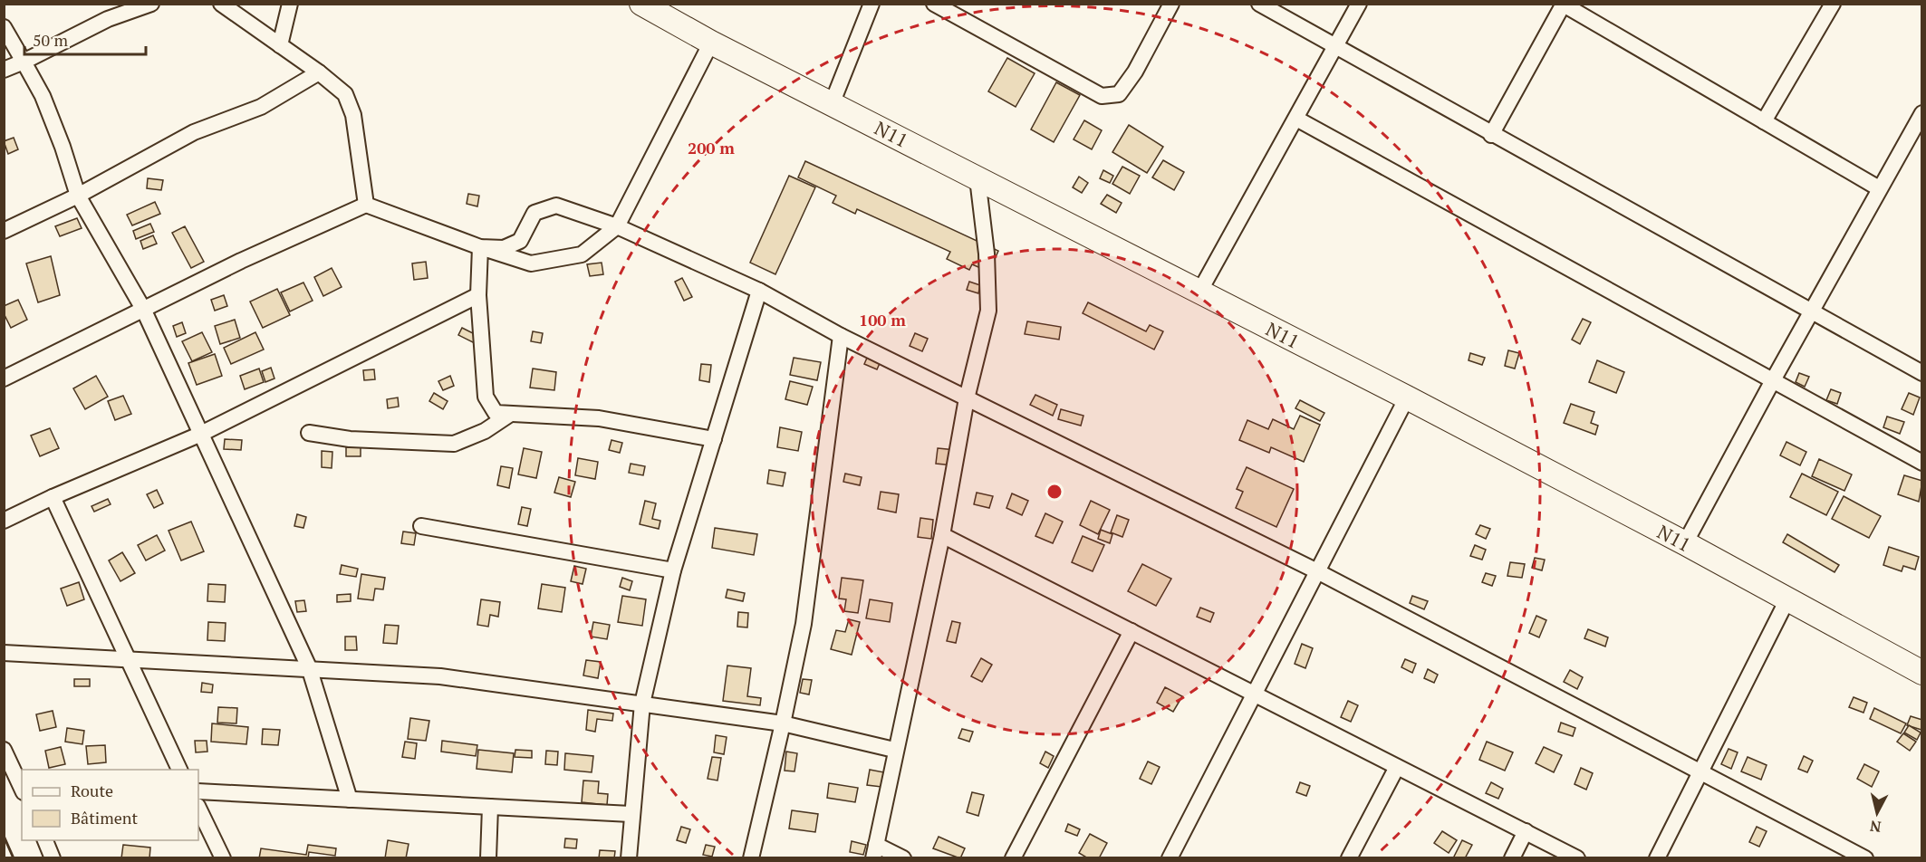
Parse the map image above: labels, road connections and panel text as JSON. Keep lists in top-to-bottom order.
{
  "streets": {
    "main road": ["N11"]
  },
  "legend": ["Route", "Bâtiment"],
  "scale_bar": "50 m",
  "north": "bottom",
  "rings": ["200 m", "100 m"]
}
